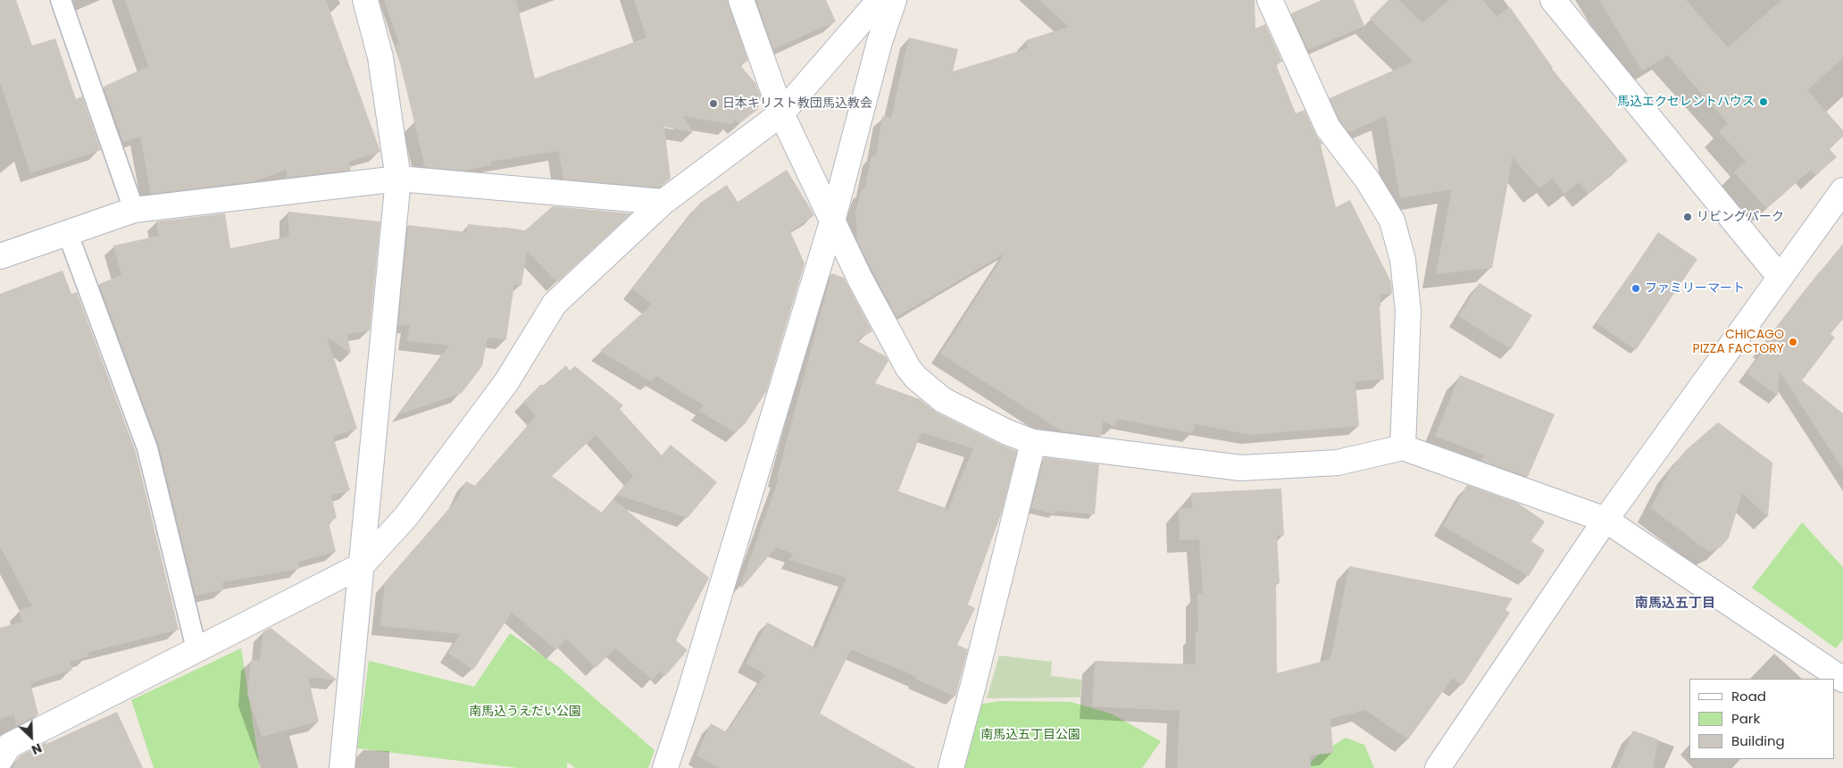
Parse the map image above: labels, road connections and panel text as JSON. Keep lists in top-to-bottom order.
{
  "districts": ["南馬込五丁目"],
  "parks": ["南馬込うえだい公園", "南馬込五丁目公園"],
  "places": [
    "馬込エクセレントハウス",
    "日本キリスト教団馬込教会",
    "リビングパーク",
    "ファミリーマート",
    "CHICAGO PIZZA FACTORY"
  ],
  "legend": ["Road", "Park", "Building"],
  "north": "bottom right"
}
